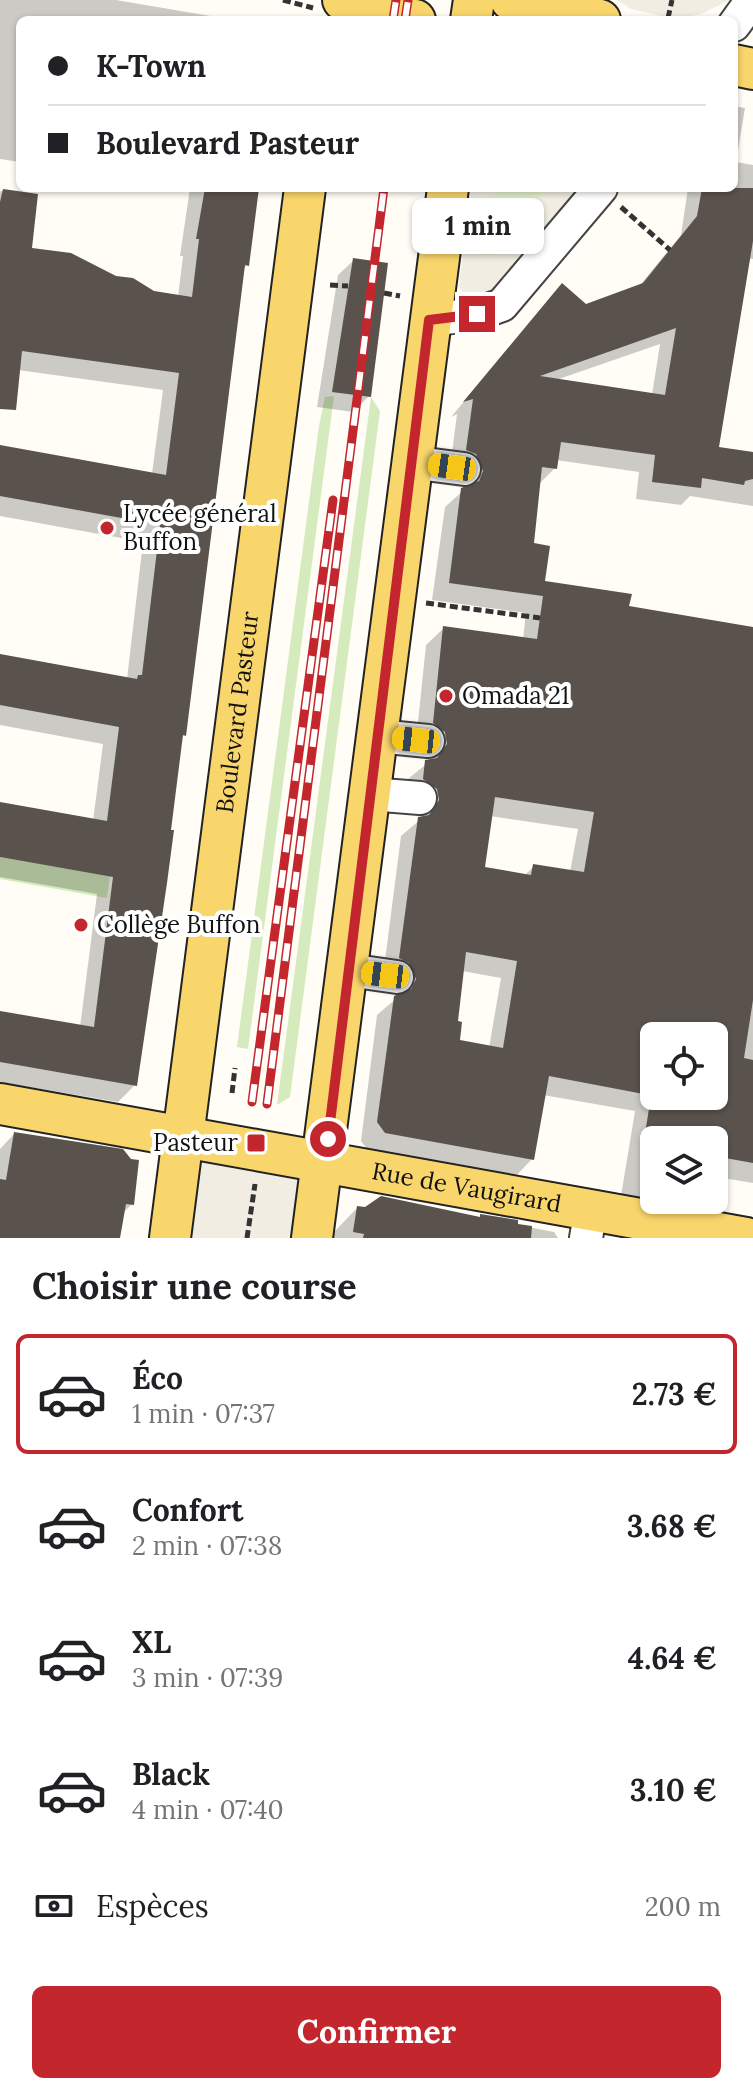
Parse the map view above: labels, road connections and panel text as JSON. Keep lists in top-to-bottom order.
{
  "streets": {
    "main road": ["Boulevard Pasteur", "Rue de Vaugirard"]
  },
  "crossings": [
    ["Boulevard Pasteur", "Rue de Vaugirard"]
  ],
  "places": {
    "other": ["Lycée général Buffon", "Omada 21", "Collège Buffon"],
    "transit": ["Pasteur"]
  },
  "page": {
    "banner": ["K-Town", "Boulevard Pasteur"],
    "bubble": "1 min",
    "heading": "Choisir une course",
    "list": [
      {
        "name": "Éco",
        "note": "1 min · 07:37",
        "value": "2.73 €"
      },
      {
        "name": "Confort",
        "note": "2 min · 07:38",
        "value": "3.68 €"
      },
      {
        "name": "XL",
        "note": "3 min · 07:39",
        "value": "4.64 €"
      },
      {
        "name": "Black",
        "note": "4 min · 07:40",
        "value": "3.10 €"
      }
    ],
    "pay": ["Espèces", "200 m"],
    "buttons": "Confirmer"
  }
}
